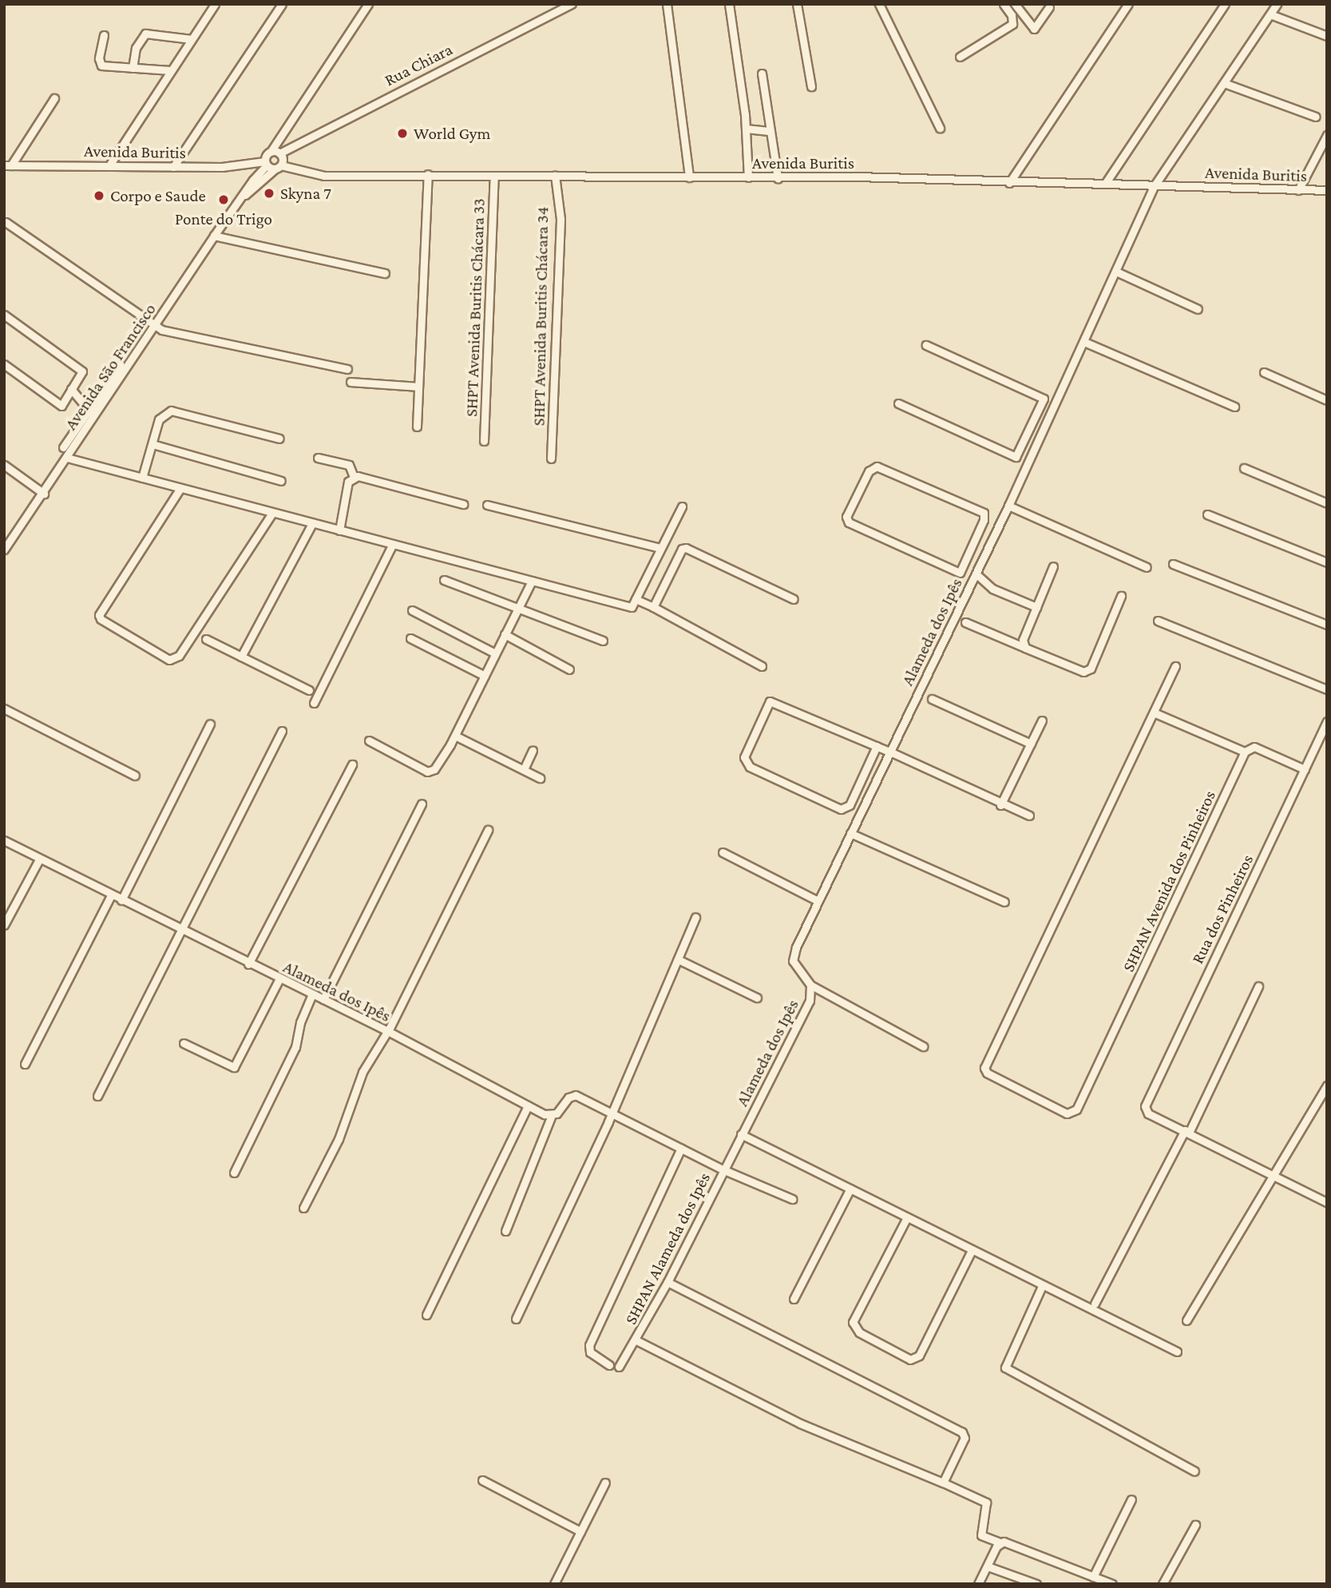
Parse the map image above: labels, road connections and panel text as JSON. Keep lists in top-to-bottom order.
{
  "streets": {
    "street": [
      "Rua Chiara",
      "Avenida Buritis",
      "SHPT Avenida Buritis Chácara 33",
      "SHPT Avenida Buritis Chácara 34",
      "Avenida São Francisco",
      "Alameda dos Ipês",
      "SHPAN Avenida dos Pinheiros",
      "Rua dos Pinheiros",
      "SHPAN Alameda dos Ipês"
    ]
  },
  "crossings": [
    ["Avenida Buritis", "SHPT Avenida Buritis Chácara 33"],
    ["Avenida Buritis", "SHPT Avenida Buritis Chácara 34"],
    ["Avenida Buritis", "Avenida São Francisco"],
    ["Avenida Buritis", "Alameda dos Ipês"],
    ["Alameda dos Ipês", "SHPAN Alameda dos Ipês"]
  ],
  "places": [
    "World Gym",
    "Skyna 7",
    "Corpo e Saude",
    "Ponte do Trigo"
  ]
}
